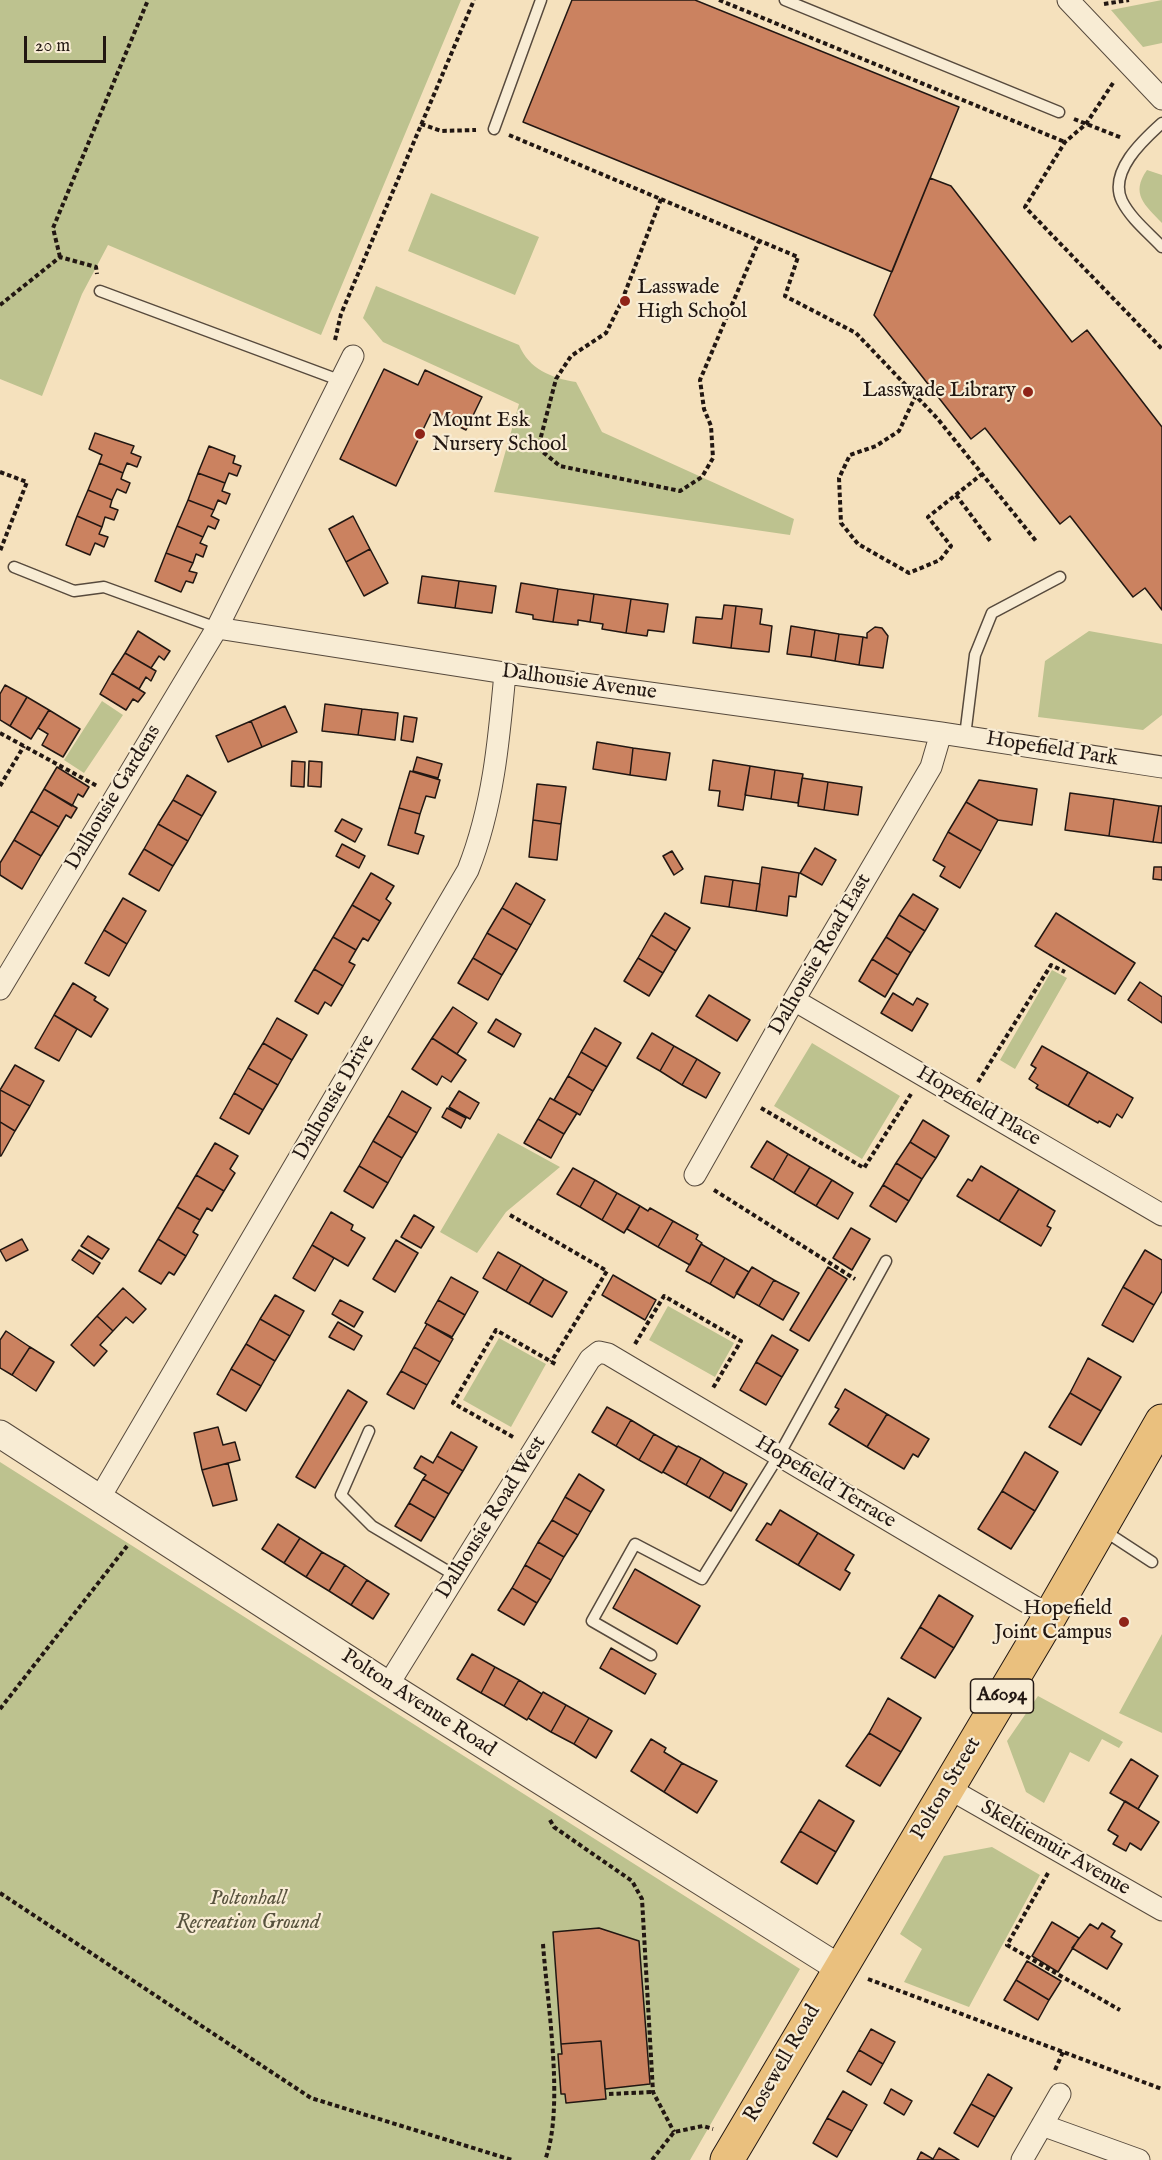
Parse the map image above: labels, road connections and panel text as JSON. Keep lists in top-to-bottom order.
{
  "streets": {
    "main road": ["A6094", "Polton Street", "Rosewell Road"],
    "street": [
      "Dalhousie Avenue",
      "Hopefield Park",
      "Dalhousie Gardens",
      "Dalhousie Road East",
      "Dalhousie Drive",
      "Hopefield Place",
      "Hopefield Terrace",
      "Dalhousie Road West",
      "Polton Avenue Road",
      "Skeltiemuir Avenue"
    ]
  },
  "crossings": [
    ["Dalhousie Avenue", "Hopefield Park"],
    ["Dalhousie Avenue", "Dalhousie Gardens"],
    ["Dalhousie Avenue", "Dalhousie Road East"],
    ["Dalhousie Avenue", "Dalhousie Drive"],
    ["Hopefield Park", "Dalhousie Road East"],
    ["Dalhousie Road East", "Hopefield Place"],
    ["Dalhousie Drive", "Polton Avenue Road"],
    ["Hopefield Terrace", "Dalhousie Road West"],
    ["Hopefield Terrace", "Polton Street"],
    ["Dalhousie Road West", "Polton Avenue Road"],
    ["Polton Avenue Road", "Polton Street"],
    ["Polton Avenue Road", "Rosewell Road"],
    ["Polton Street", "Skeltiemuir Avenue"],
    ["Polton Street", "Rosewell Road"]
  ],
  "parks": ["Poltonhall Recreation Ground"],
  "places": [
    "Lasswade High School",
    "Lasswade Library",
    "Mount Esk Nursery School",
    "Hopefield Joint Campus"
  ],
  "scale_bar": "20 m"
}
